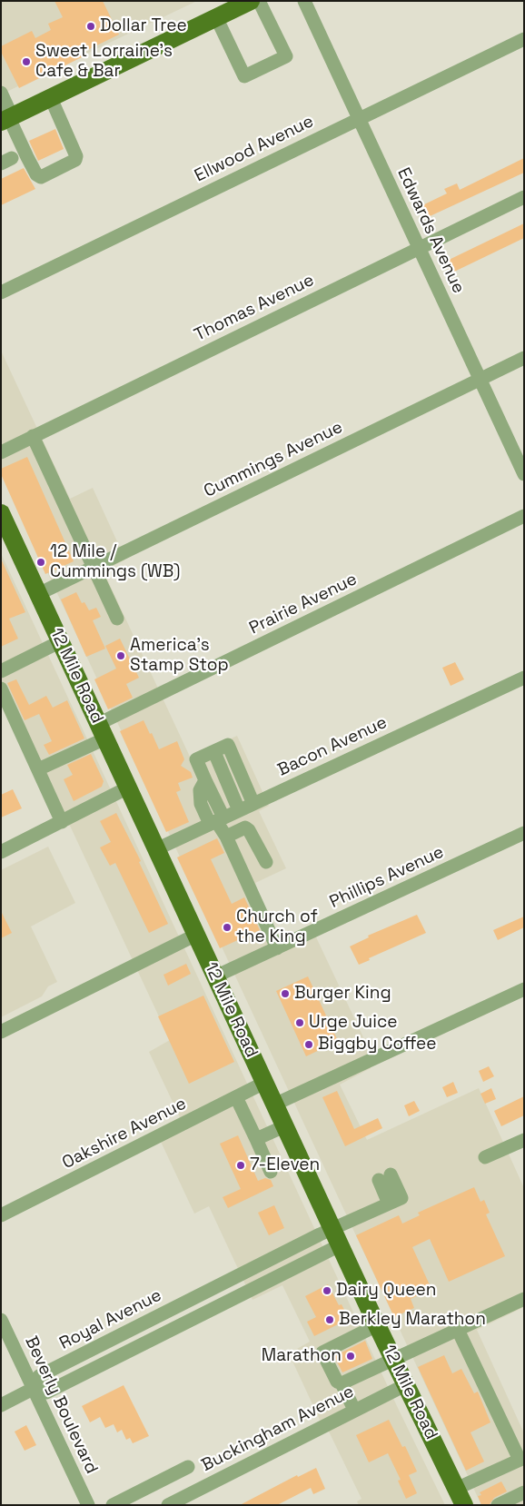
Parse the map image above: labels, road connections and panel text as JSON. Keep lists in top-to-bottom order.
{
  "streets": {
    "main road": ["12 Mile Road"],
    "street": [
      "Ellwood Avenue",
      "Edwards Avenue",
      "Thomas Avenue",
      "Cummings Avenue",
      "Prairie Avenue",
      "Bacon Avenue",
      "Phillips Avenue",
      "Oakshire Avenue",
      "Royal Avenue",
      "Beverly Boulevard",
      "Buckingham Avenue"
    ]
  },
  "crossings": [
    ["Ellwood Avenue", "Edwards Avenue"],
    ["Edwards Avenue", "Thomas Avenue"],
    ["Edwards Avenue", "Cummings Avenue"],
    ["Cummings Avenue", "12 Mile Road"],
    ["Prairie Avenue", "12 Mile Road"],
    ["12 Mile Road", "Bacon Avenue"],
    ["12 Mile Road", "Phillips Avenue"],
    ["12 Mile Road", "Oakshire Avenue"],
    ["12 Mile Road", "Royal Avenue"],
    ["12 Mile Road", "Buckingham Avenue"],
    ["Royal Avenue", "Beverly Boulevard"]
  ],
  "places": [
    "Dollar Tree",
    "Sweet Lorraine's Cafe & Bar",
    "12 Mile / Cummings (WB)",
    "America's Stamp Stop",
    "Church of the King",
    "Burger King",
    "Urge Juice",
    "Biggby Coffee",
    "7-Eleven",
    "Dairy Queen",
    "Berkley Marathon",
    "Marathon"
  ]
}
